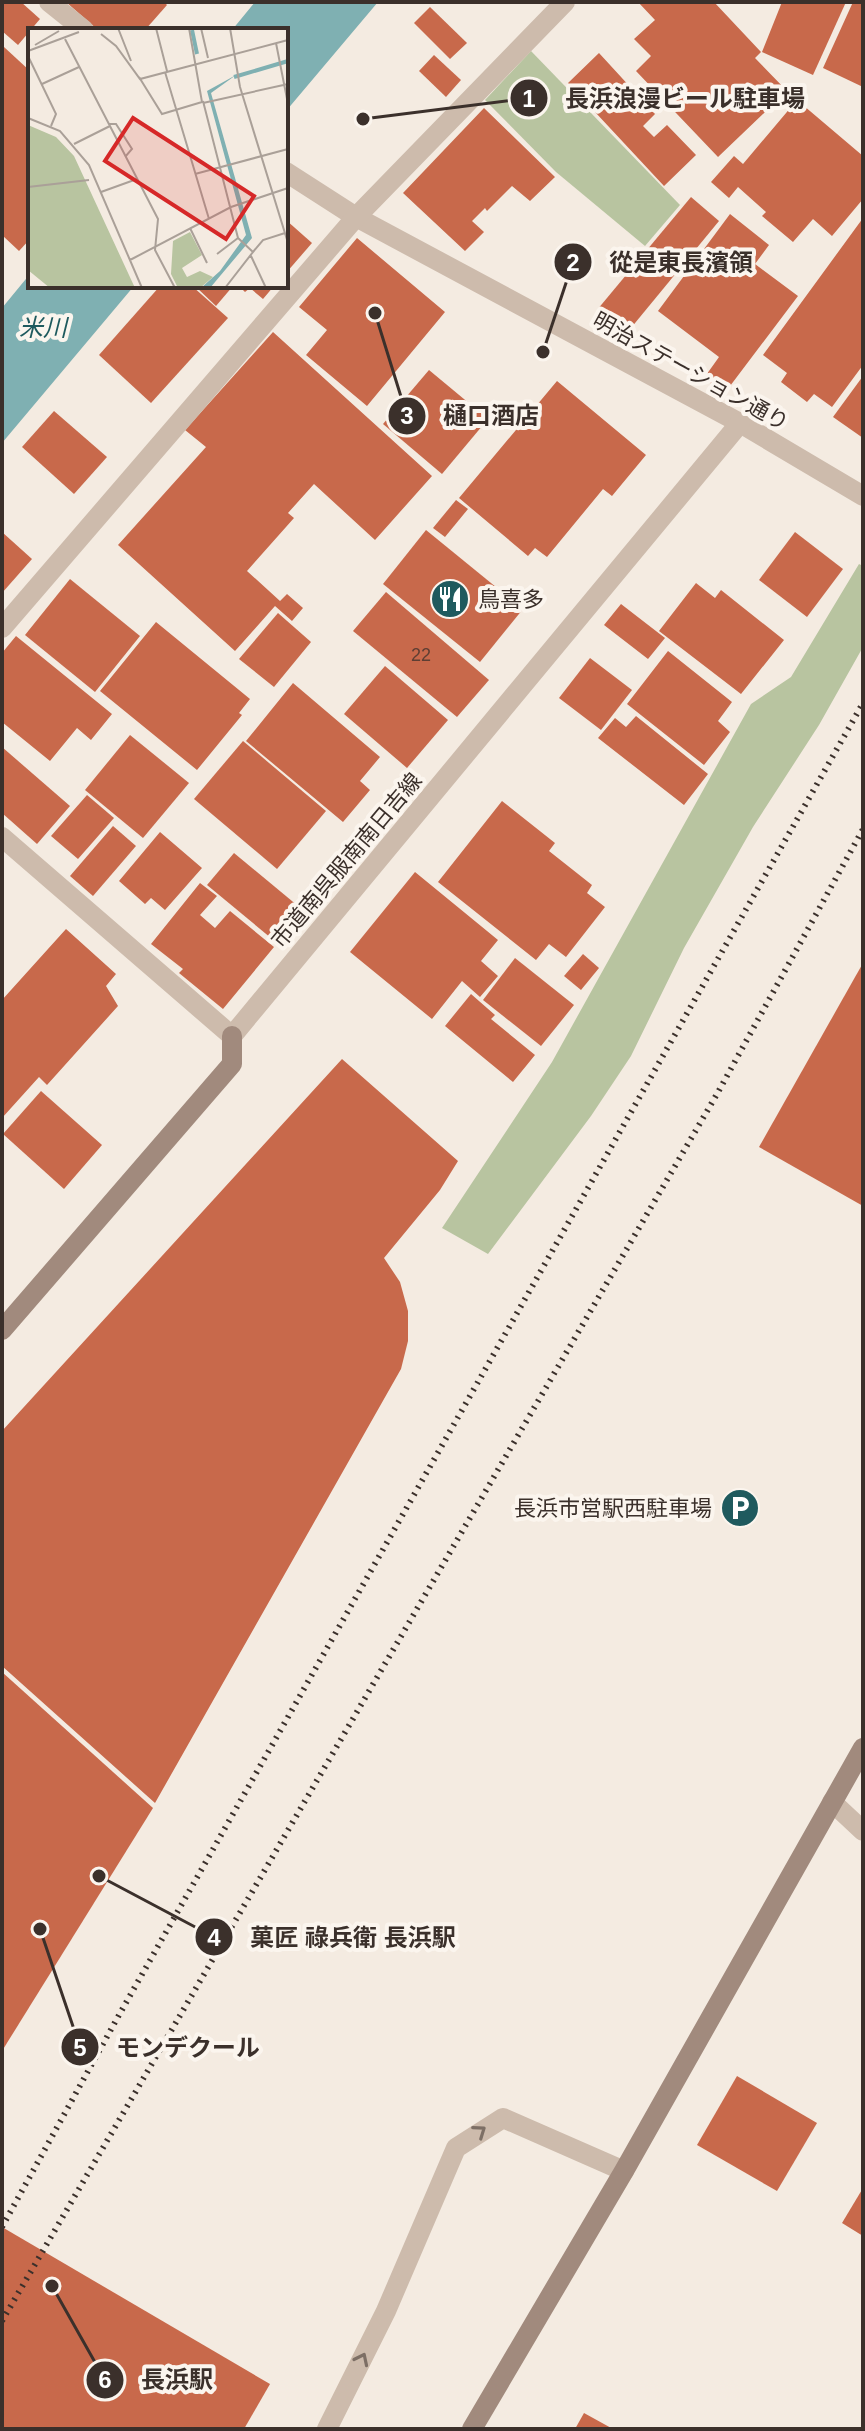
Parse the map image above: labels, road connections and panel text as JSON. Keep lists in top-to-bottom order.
{
  "streets": {
    "street": ["明治ステーション通り", "市道南呉服南南日吉線"]
  },
  "crossings": [
    ["明治ステーション通り", "市道南呉服南南日吉線"]
  ],
  "water": ["米川"],
  "places": {
    "other": [
      "長浜浪漫ビール駐車場",
      "樋口酒店",
      "從是東長濱領",
      "菓匠 祿兵衛 長浜駅",
      "モンデクール",
      "長浜駅"
    ],
    "restaurant": ["鳥喜多"],
    "parking": ["長浜市営駅西駐車場"]
  },
  "house_numbers": ["22"]
}
